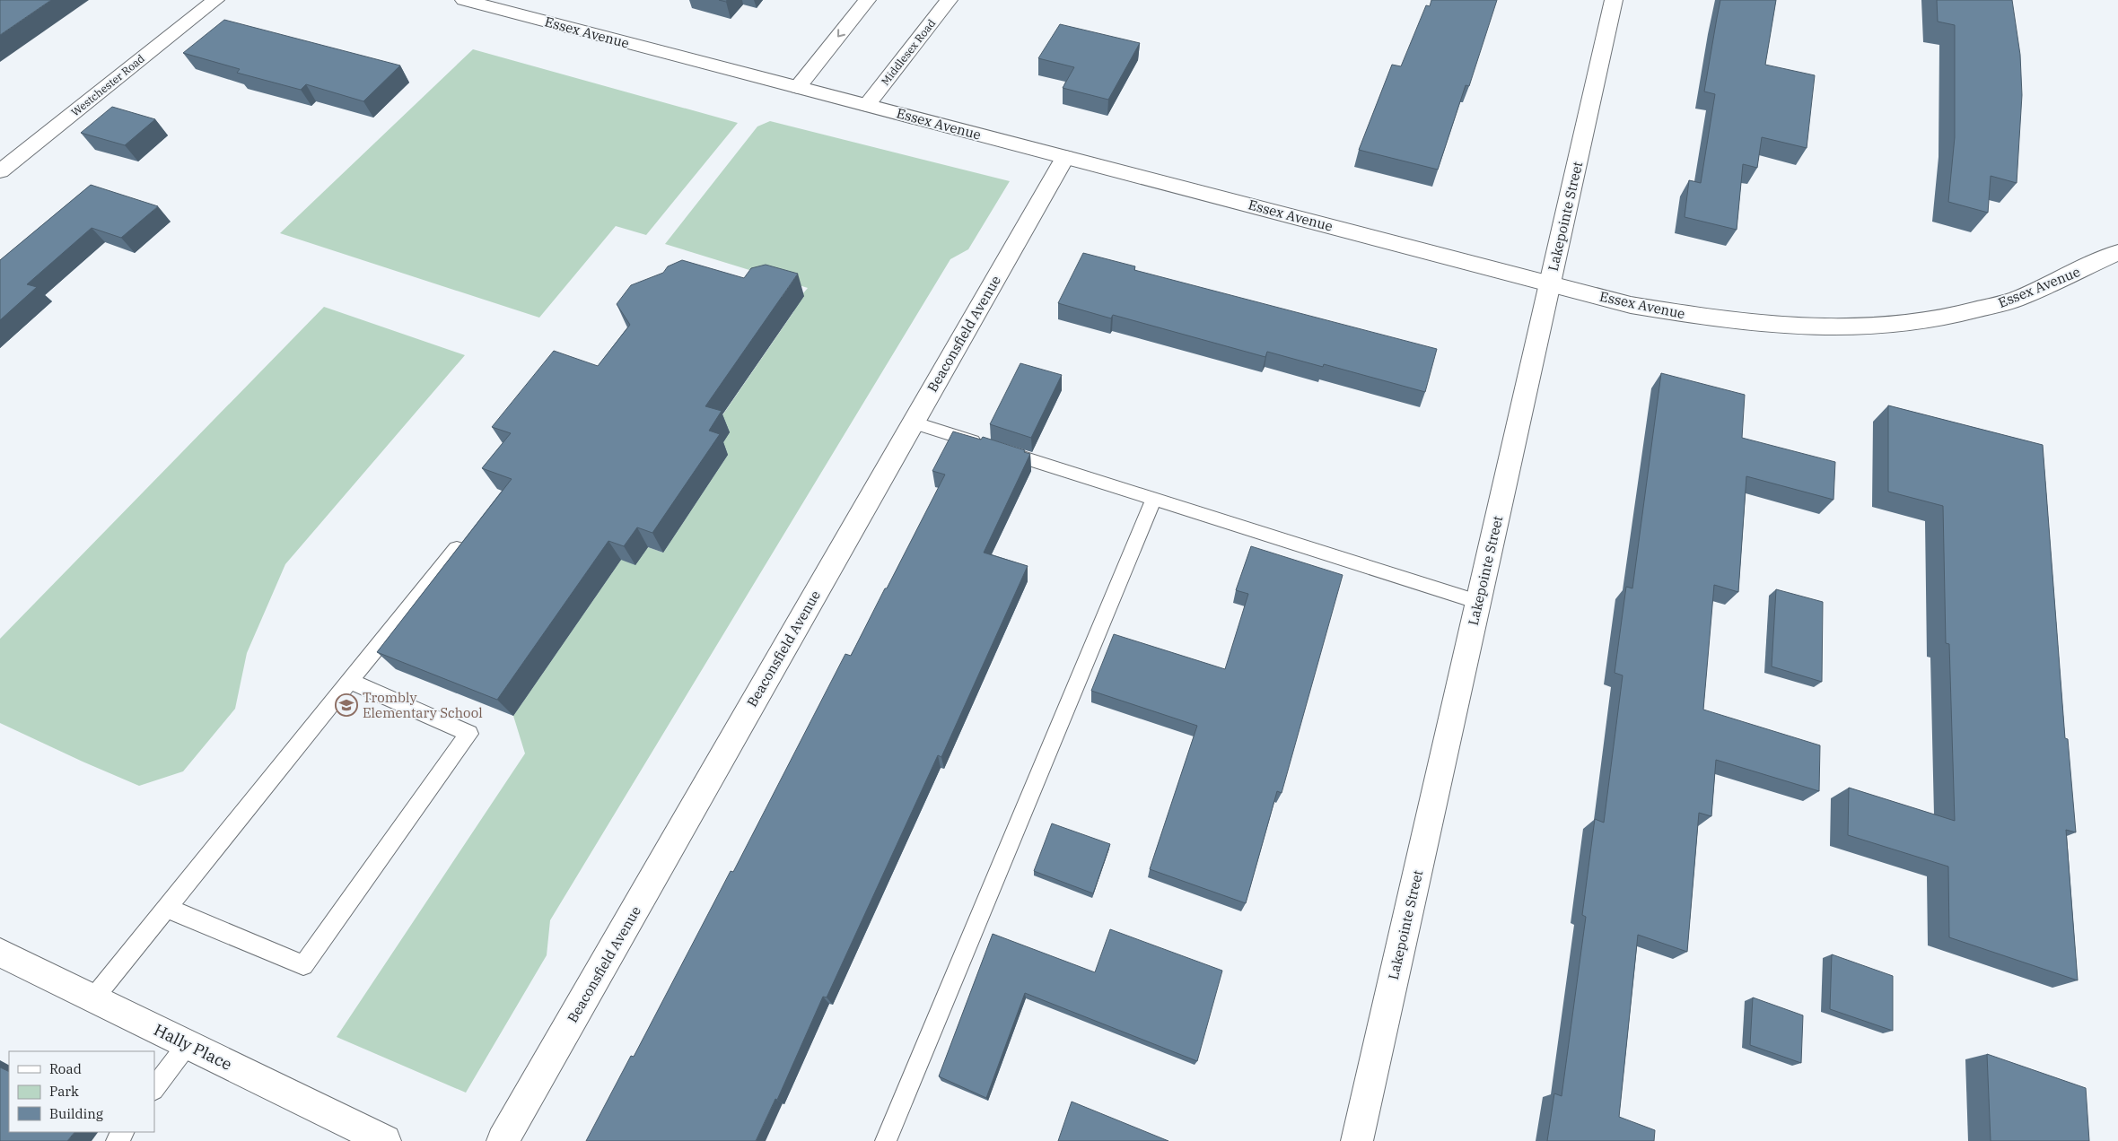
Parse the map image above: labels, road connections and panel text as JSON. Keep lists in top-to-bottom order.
{
  "streets": {
    "street": [
      "Essex Avenue",
      "Middlesex Road",
      "Westchester Road",
      "Lakepointe Street",
      "Beaconsfield Avenue",
      "Hally Place"
    ]
  },
  "crossings": [
    ["Essex Avenue", "Middlesex Road"],
    ["Essex Avenue", "Lakepointe Street"],
    ["Essex Avenue", "Beaconsfield Avenue"]
  ],
  "places": {
    "school or university": ["Trombly Elementary School"]
  },
  "legend": ["Road", "Park", "Building"]
}
